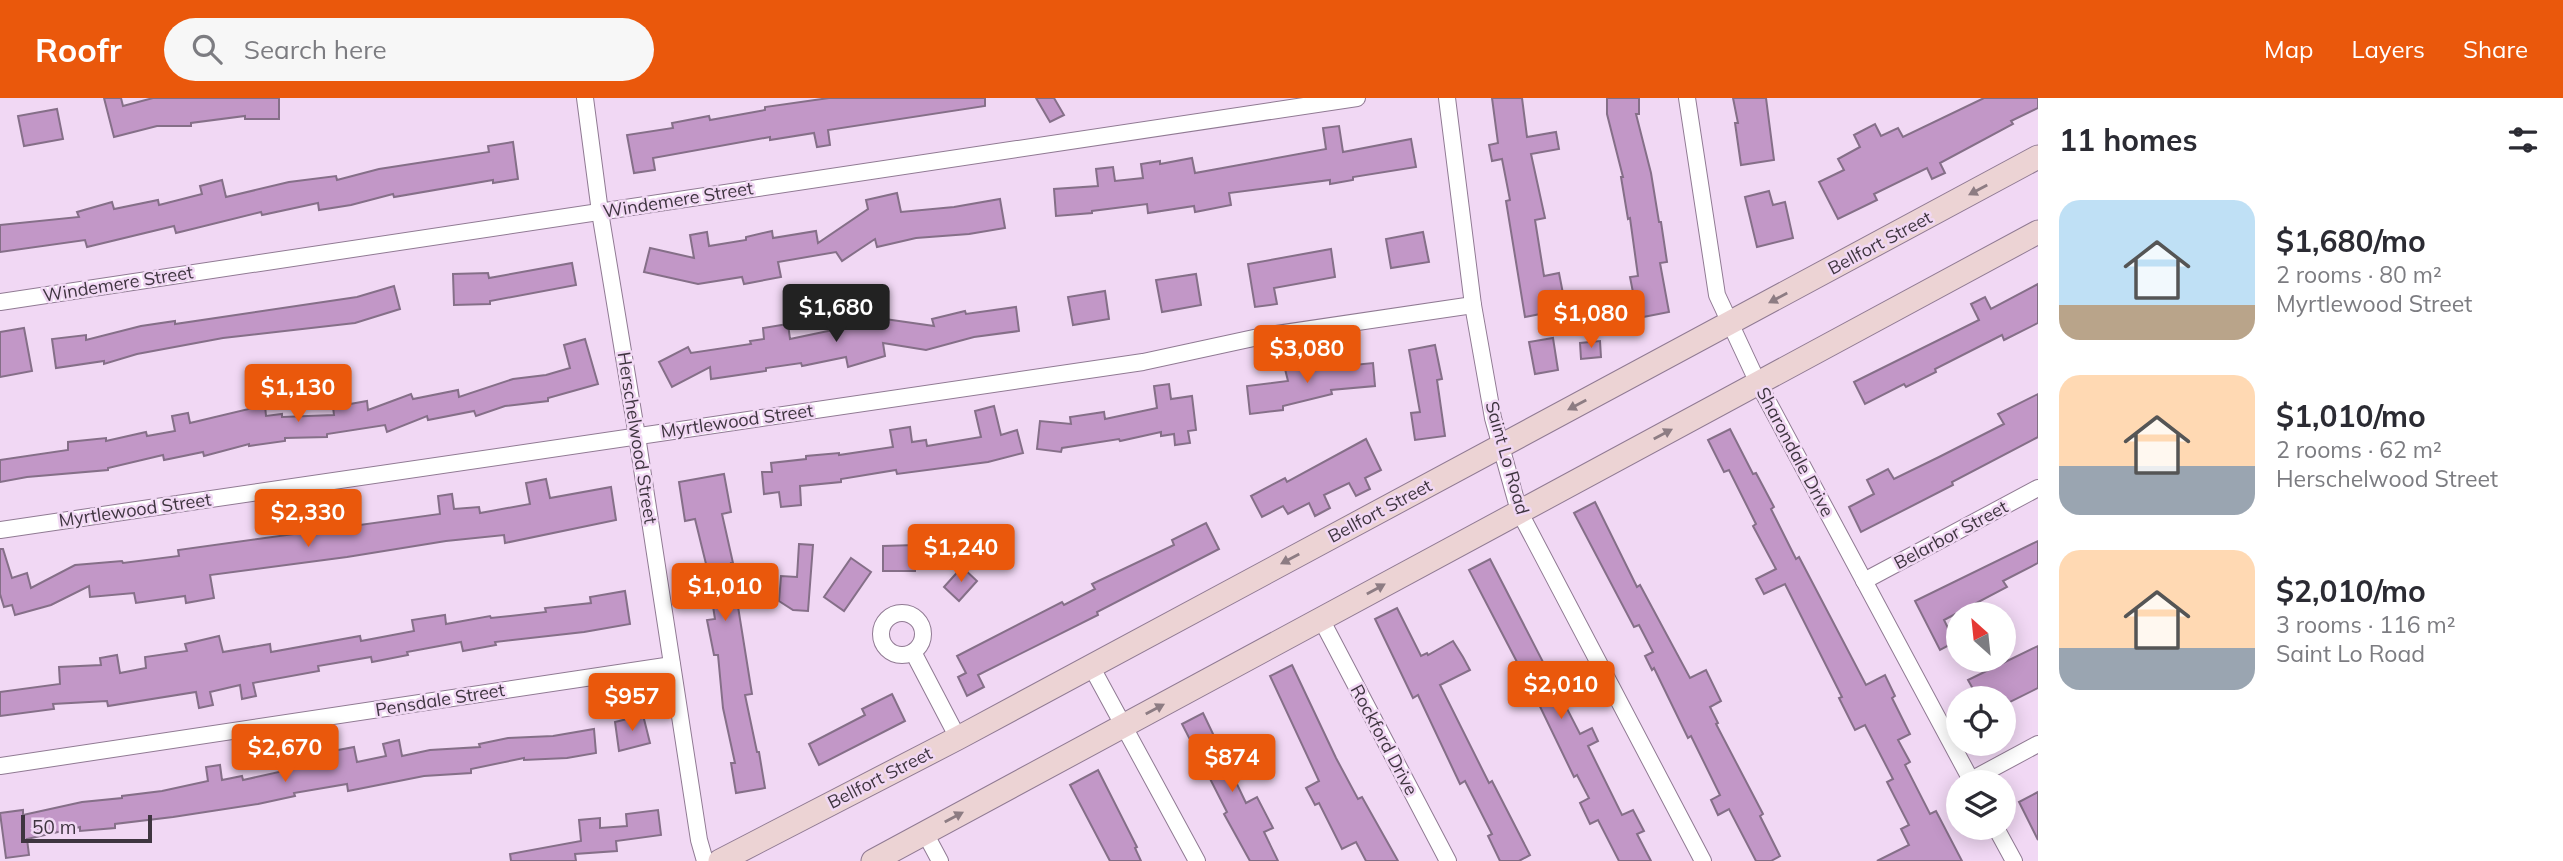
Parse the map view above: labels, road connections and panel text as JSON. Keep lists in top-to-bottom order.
{
  "streets": {
    "main road": ["Bellfort Street"],
    "street": [
      "Windemere Street",
      "Myrtlewood Street",
      "Herschelwood Street",
      "Sharondale Drive",
      "Saint Lo Road",
      "Belarbor Street",
      "Pensdale Street",
      "Rockford Drive"
    ]
  },
  "crossings": [
    ["Windemere Street", "Herschelwood Street"],
    ["Bellfort Street", "Sharondale Drive"],
    ["Bellfort Street", "Saint Lo Road"],
    ["Myrtlewood Street", "Herschelwood Street"],
    ["Myrtlewood Street", "Saint Lo Road"],
    ["Herschelwood Street", "Pensdale Street"],
    ["Sharondale Drive", "Belarbor Street"]
  ],
  "scale_bar": "50 m",
  "north": "top left",
  "page": {
    "header": "Roofr",
    "search": "Search here",
    "nav": ["Map", "Layers", "Share"],
    "heading": "11 homes",
    "list": [
      {
        "name": "$1,680/mo",
        "note": "2 rooms · 80 m² · Myrtlewood Street"
      },
      {
        "name": "$1,010/mo",
        "note": "2 rooms · 62 m² · Herschelwood Street"
      },
      {
        "name": "$2,010/mo",
        "note": "3 rooms · 116 m² · Saint Lo Road"
      }
    ],
    "price": [
      "$1,680",
      "$1,080",
      "$3,080",
      "$1,130",
      "$2,330",
      "$1,240",
      "$1,010",
      "$2,010",
      "$957",
      "$2,670",
      "$874"
    ],
    "scale": "50 m"
  }
}
